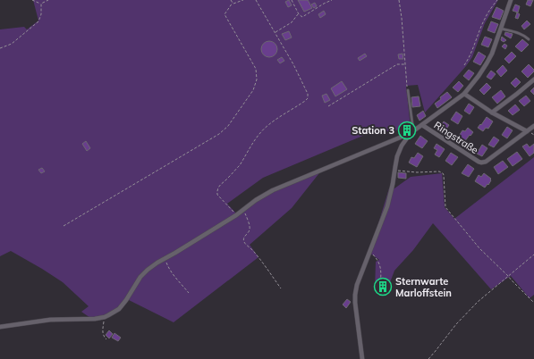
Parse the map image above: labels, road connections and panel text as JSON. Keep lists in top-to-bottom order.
{
  "streets": {
    "street": ["Ringstraße"]
  },
  "places": {
    "building": ["Station 3", "Sternwarte Marloffstein"]
  }
}
